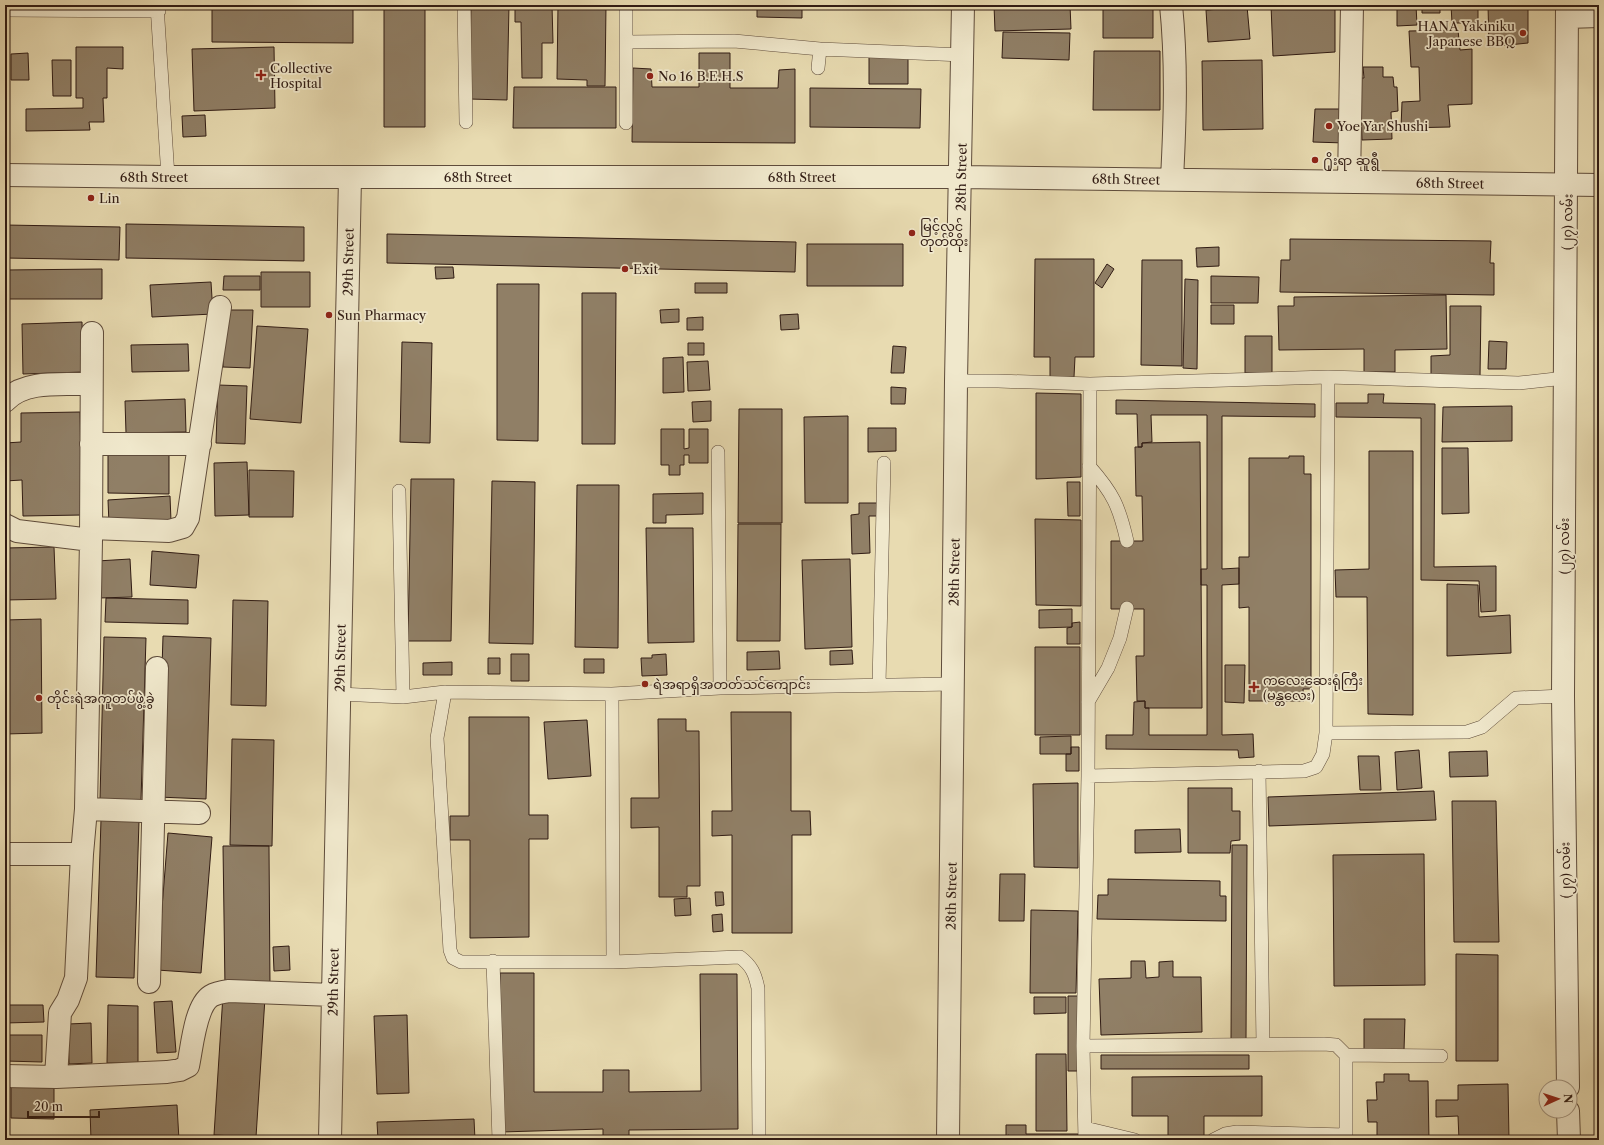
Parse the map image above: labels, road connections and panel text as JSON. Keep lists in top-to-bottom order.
{
  "streets": {
    "street": [
      "68th Street",
      "28th Street",
      "(၂၇) လမ်း",
      "29th Street"
    ]
  },
  "crossings": [
    ["68th Street", "28th Street"],
    ["68th Street", "(၂၇) လမ်း"],
    ["68th Street", "29th Street"]
  ],
  "places": {
    "other": [
      "HANA Yakiniku Japanese BBQ",
      "No 16 B.E.H.S",
      "Yoe Yar Shushi",
      "႐ိုးရာ ဆူရွီ",
      "Lin",
      "မြင့်လွင် တုတ်ထိုး",
      "Exit",
      "Sun Pharmacy",
      "ရဲအရာရှိအတတ်သင်ကျောင်း",
      "တိုင်းရဲအကူတပ်ဖွဲ့ခွဲ"
    ],
    "health": ["Collective Hospital", "ကလေးဆေးရုံကြီး (မန္တလေး)"]
  },
  "scale_bar": "20 m",
  "north": "right"
}
